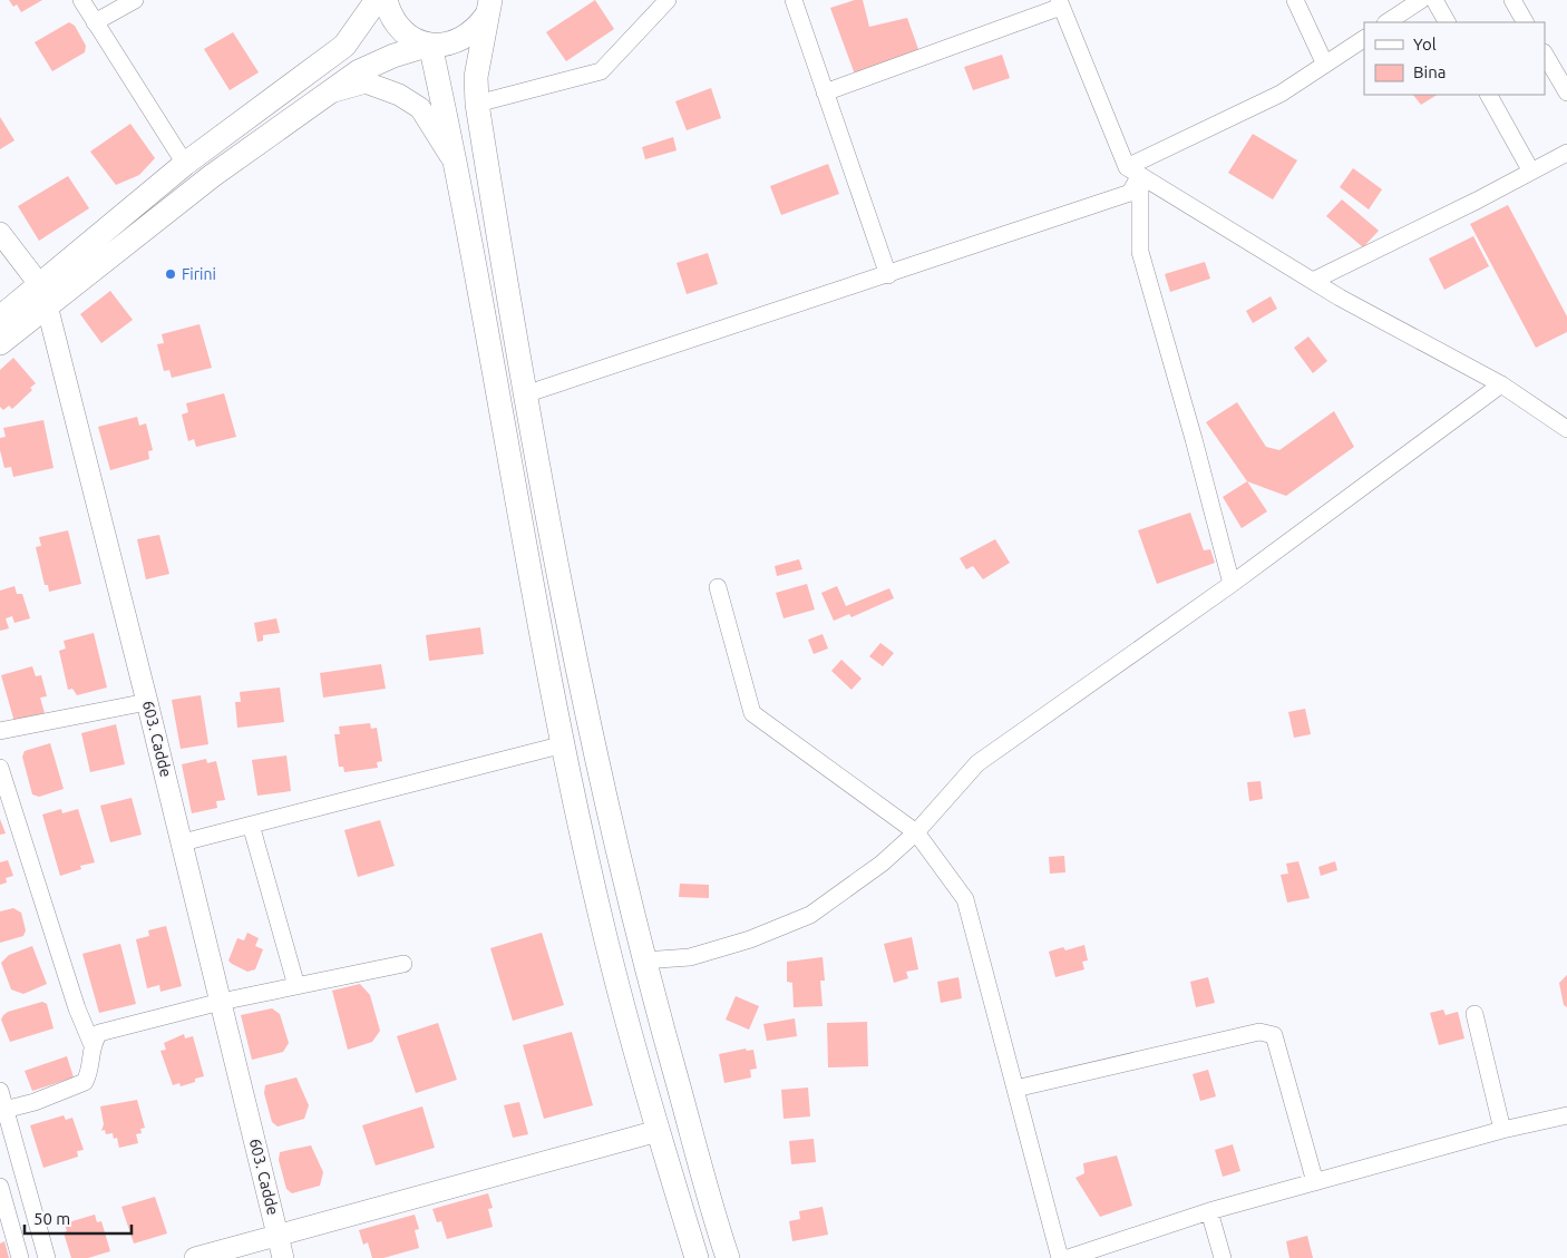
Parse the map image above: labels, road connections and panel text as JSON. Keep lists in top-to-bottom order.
{
  "streets": {
    "street": ["603. Cadde"]
  },
  "places": ["Firini"],
  "legend": ["Yol", "Bina"],
  "scale_bar": "50 m"
}
